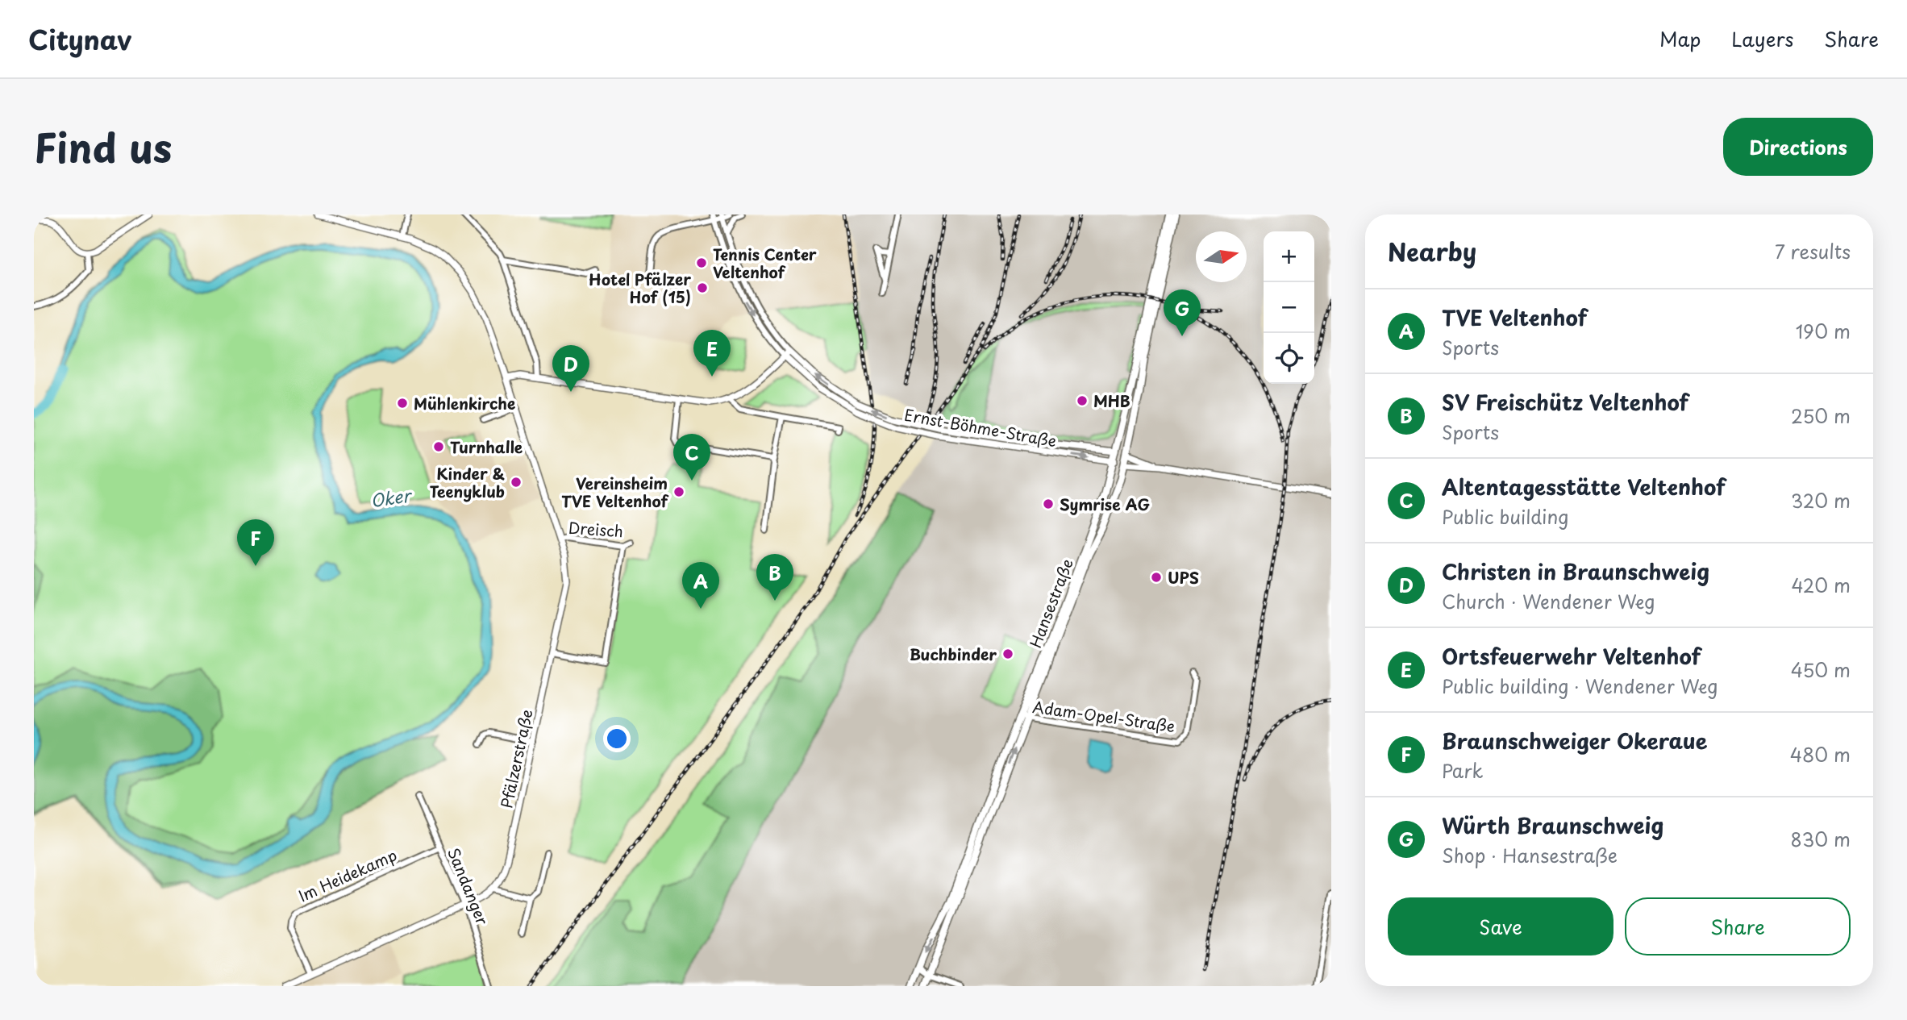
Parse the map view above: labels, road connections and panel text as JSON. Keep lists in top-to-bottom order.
{
  "streets": {
    "main road": ["Ernst-Böhme-Straße", "Hansestraße"],
    "street": [
      "Dreisch",
      "Adam-Opel-Straße",
      "Pfälzerstraße",
      "Im Heidekamp",
      "Sandanger"
    ]
  },
  "crossings": [
    ["Ernst-Böhme-Straße", "Hansestraße"],
    ["Dreisch", "Pfälzerstraße"],
    ["Hansestraße", "Adam-Opel-Straße"],
    ["Im Heidekamp", "Sandanger"]
  ],
  "water": ["Oker"],
  "places": [
    "Tennis Center Veltenhof",
    "Hotel Pfälzer Hof (15)",
    "MHB",
    "Mühlenkirche",
    "Turnhalle",
    "Kinder & Teenyklub",
    "Vereinsheim TVE Veltenhof",
    "Symrise AG",
    "UPS",
    "Buchbinder"
  ],
  "north": "right",
  "page": {
    "header": "Citynav",
    "nav": ["Map", "Layers", "Share"],
    "title": "Find us",
    "buttons": [
      "Directions",
      ["Save", "Share"]
    ],
    "heading": ["Nearby", "7 results"],
    "map_buttons": ["+", "−"],
    "list": [
      {
        "mark": "A",
        "name": "TVE Veltenhof",
        "note": "Sports",
        "value": "190 m"
      },
      {
        "mark": "B",
        "name": "SV Freischütz Veltenhof",
        "note": "Sports",
        "value": "250 m"
      },
      {
        "mark": "C",
        "name": "Altentagesstätte Veltenhof",
        "note": "Public building",
        "value": "320 m"
      },
      {
        "mark": "D",
        "name": "Christen in Braunschweig",
        "note": "Church · Wendener Weg",
        "value": "420 m"
      },
      {
        "mark": "E",
        "name": "Ortsfeuerwehr Veltenhof",
        "note": "Public building · Wendener Weg",
        "value": "450 m"
      },
      {
        "mark": "F",
        "name": "Braunschweiger Okeraue",
        "note": "Park",
        "value": "480 m"
      },
      {
        "mark": "G",
        "name": "Würth Braunschweig",
        "note": "Shop · Hansestraße",
        "value": "830 m"
      }
    ],
    "pins": [
      "G",
      "E",
      "D",
      "C",
      "F",
      "B",
      "A"
    ]
  }
}
